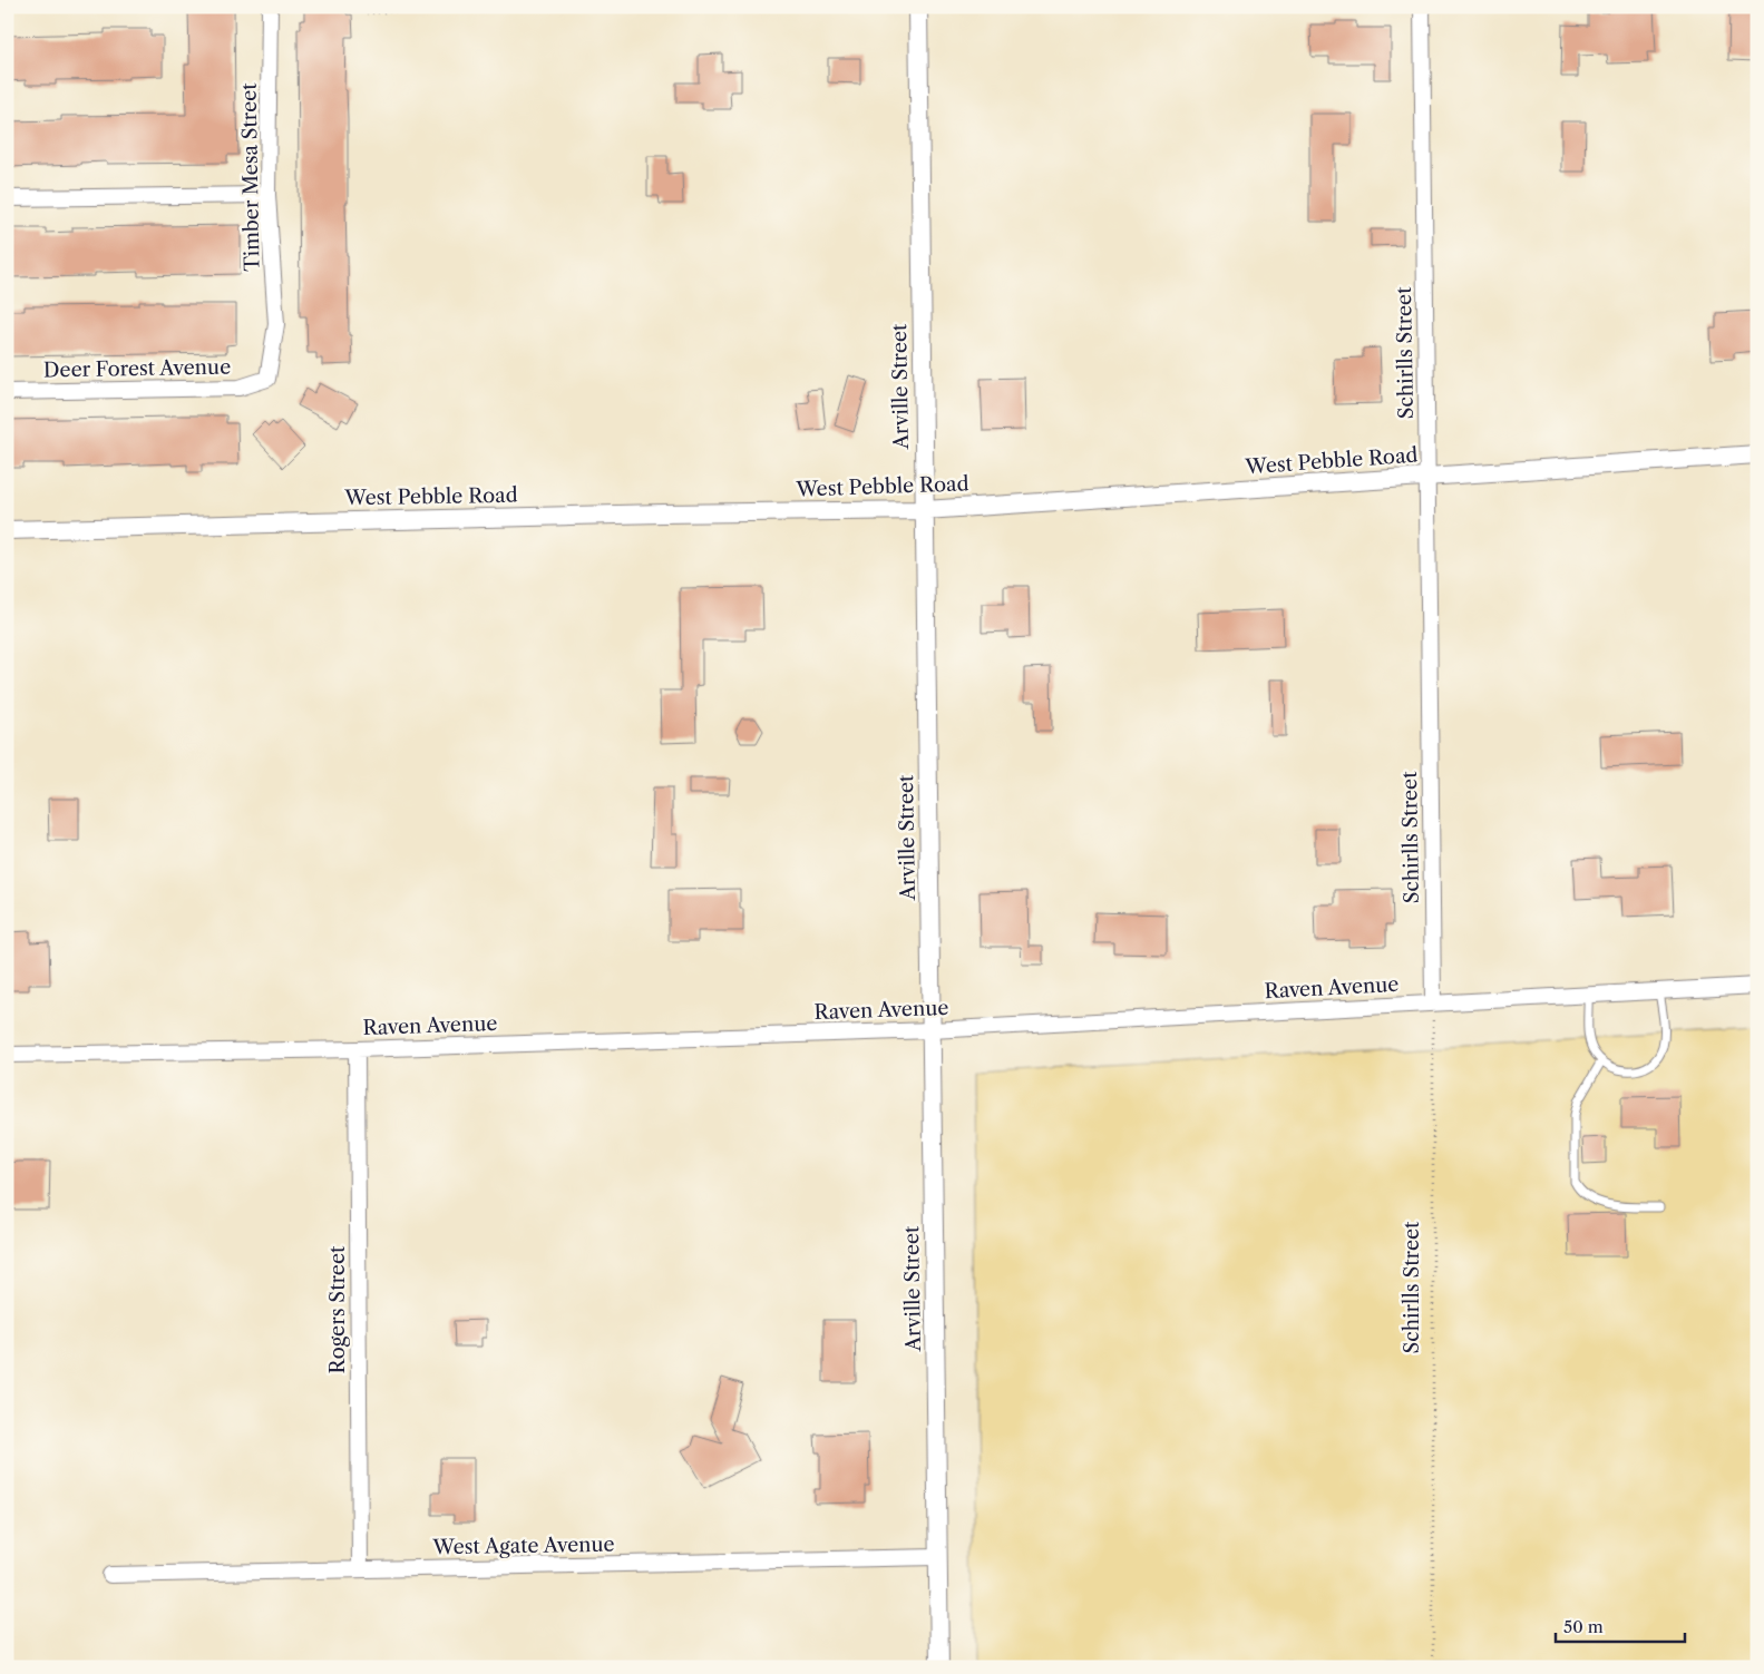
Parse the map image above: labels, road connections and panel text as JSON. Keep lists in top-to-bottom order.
{
  "streets": {
    "street": [
      "Timber Mesa Street",
      "Schirlls Street",
      "Deer Forest Avenue",
      "Arville Street",
      "West Pebble Road",
      "Raven Avenue",
      "Rogers Street",
      "West Agate Avenue"
    ]
  },
  "crossings": [
    ["Timber Mesa Street", "Deer Forest Avenue"],
    ["Schirlls Street", "West Pebble Road"],
    ["Schirlls Street", "Raven Avenue"],
    ["Arville Street", "West Pebble Road"],
    ["Arville Street", "Raven Avenue"],
    ["Arville Street", "West Agate Avenue"],
    ["Raven Avenue", "Rogers Street"],
    ["Rogers Street", "West Agate Avenue"]
  ],
  "scale_bar": "50 m"
}
